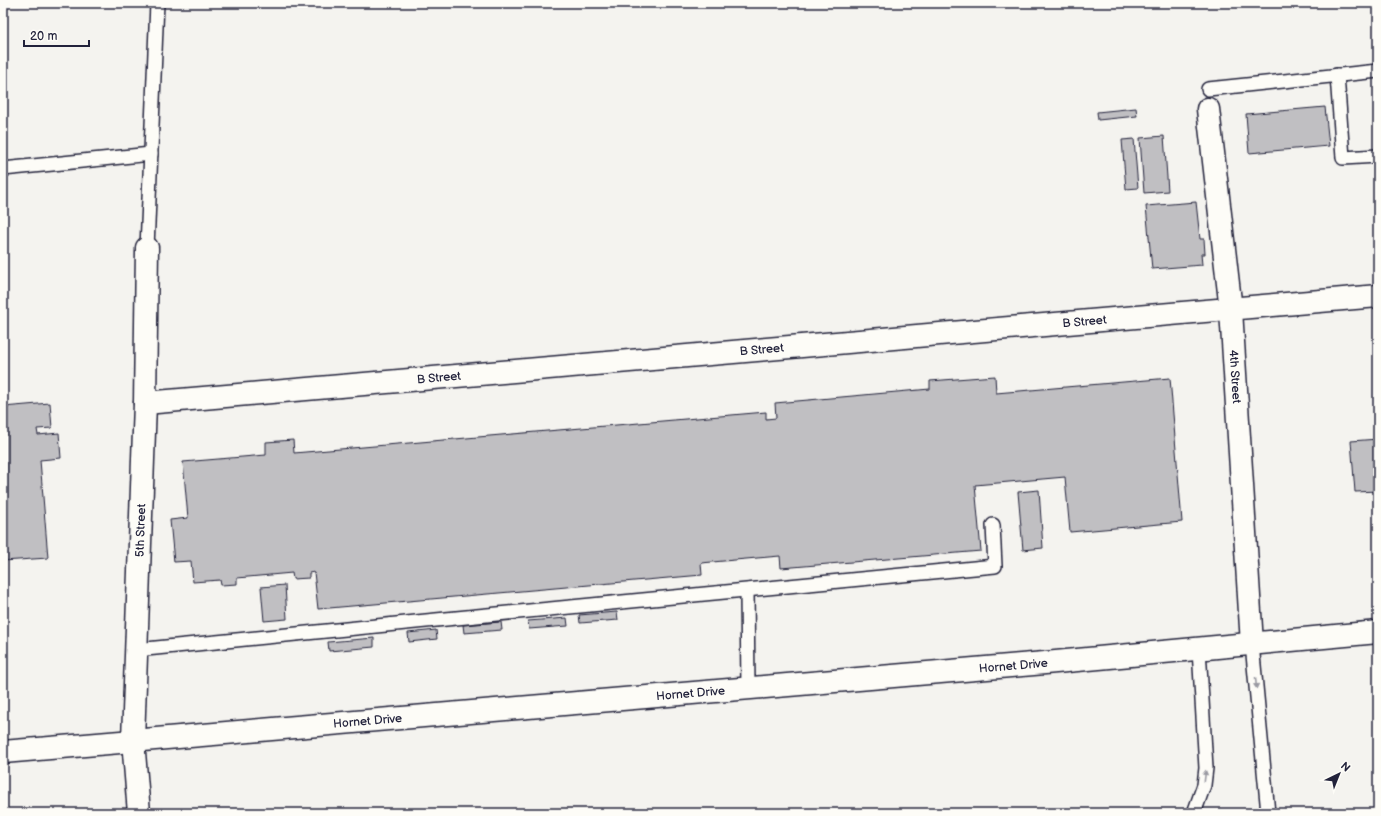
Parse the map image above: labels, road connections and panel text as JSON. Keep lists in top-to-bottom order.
{
  "streets": {
    "street": [
      "B Street",
      "4th Street",
      "5th Street",
      "Hornet Drive"
    ]
  },
  "crossings": [
    ["B Street", "4th Street"],
    ["B Street", "5th Street"],
    ["4th Street", "Hornet Drive"],
    ["5th Street", "Hornet Drive"]
  ],
  "scale_bar": "20 m",
  "north": "top right"
}
